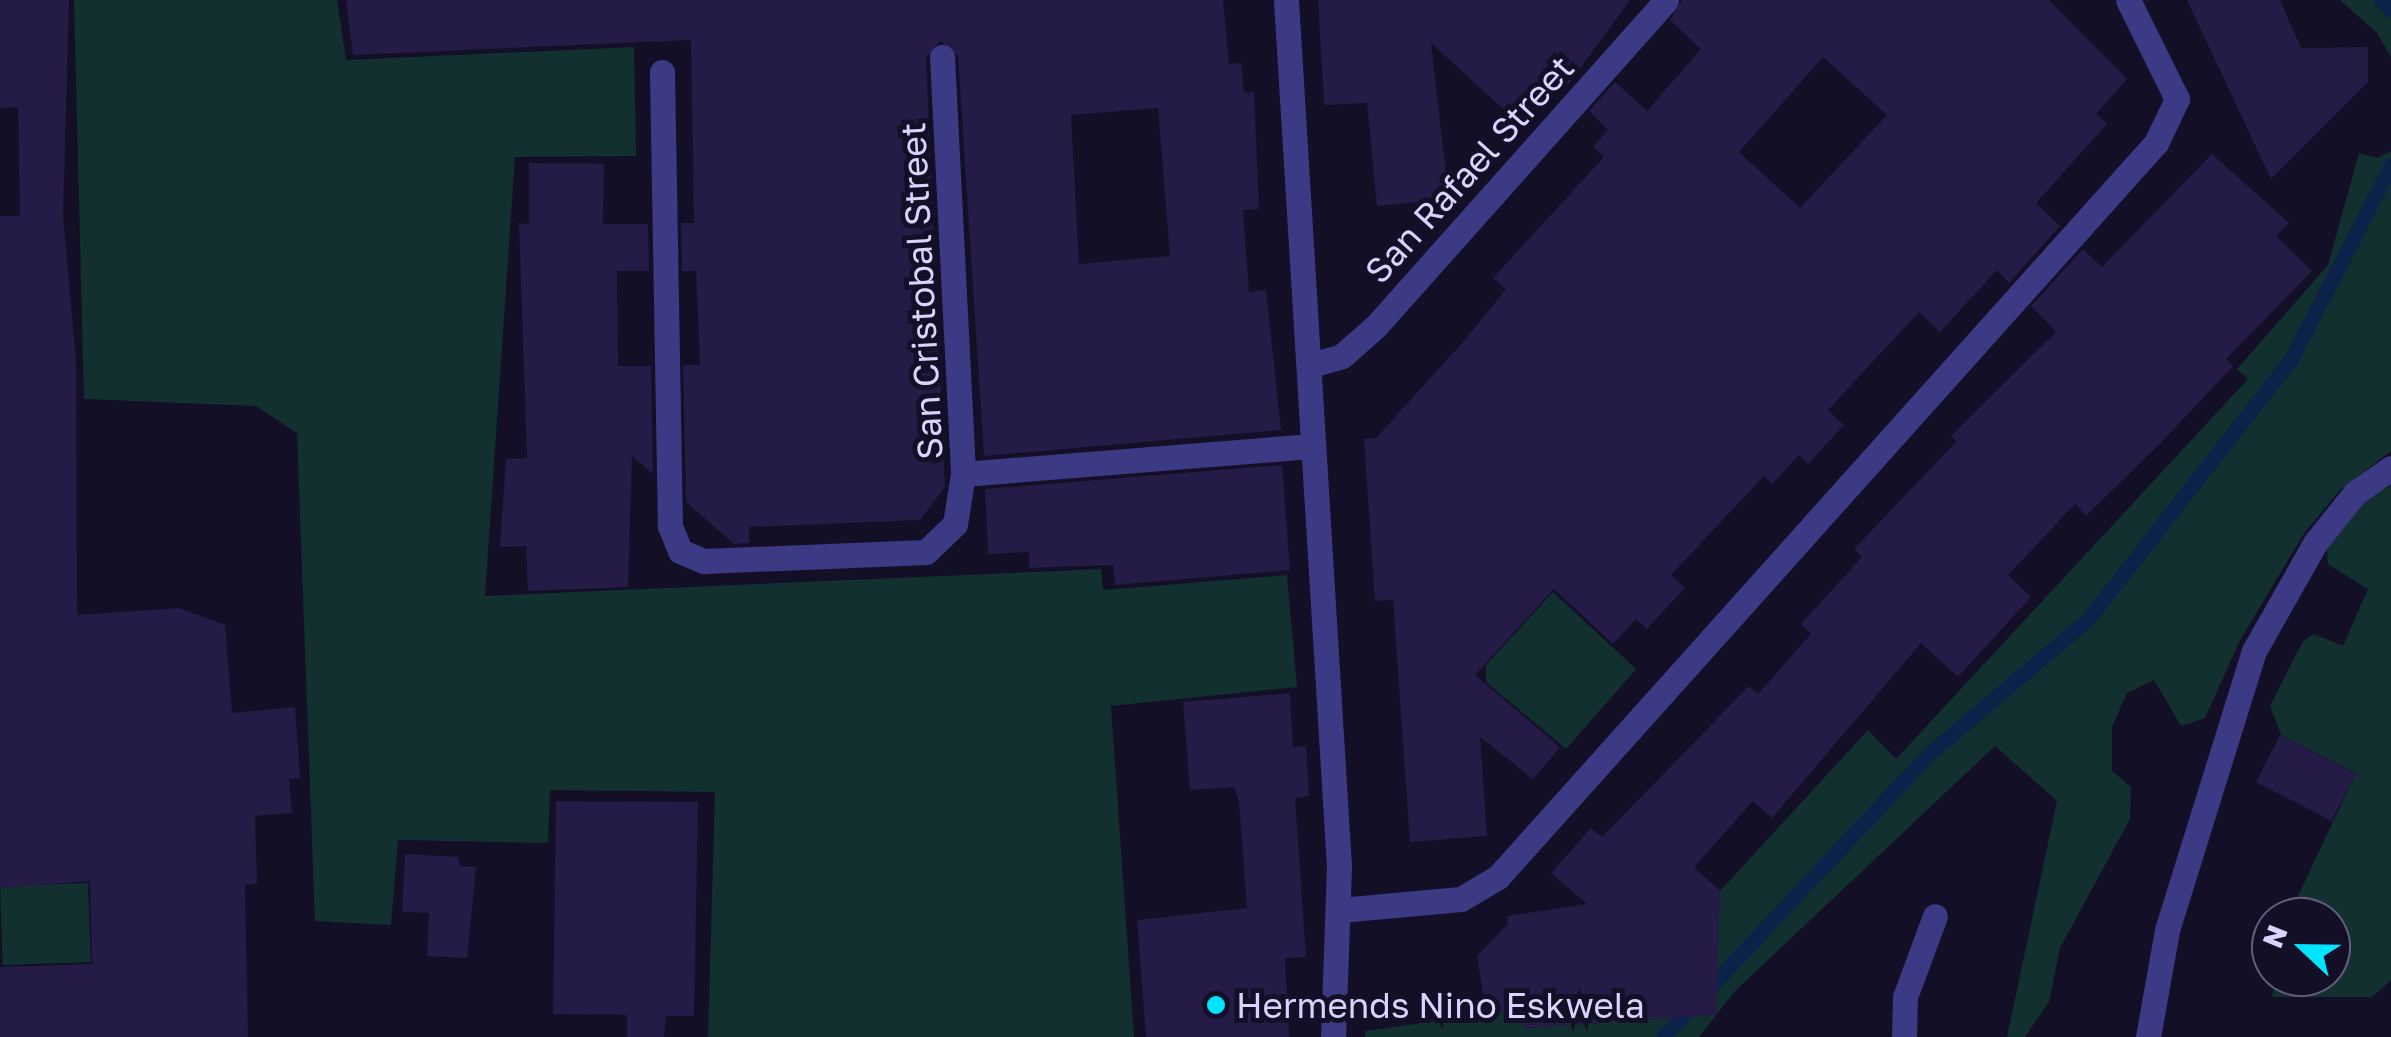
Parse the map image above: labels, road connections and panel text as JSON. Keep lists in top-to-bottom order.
{
  "streets": {
    "street": ["San Rafael Street", "San Cristobal Street"]
  },
  "places": ["Hermends Nino Eskwela"],
  "north": "left"
}
